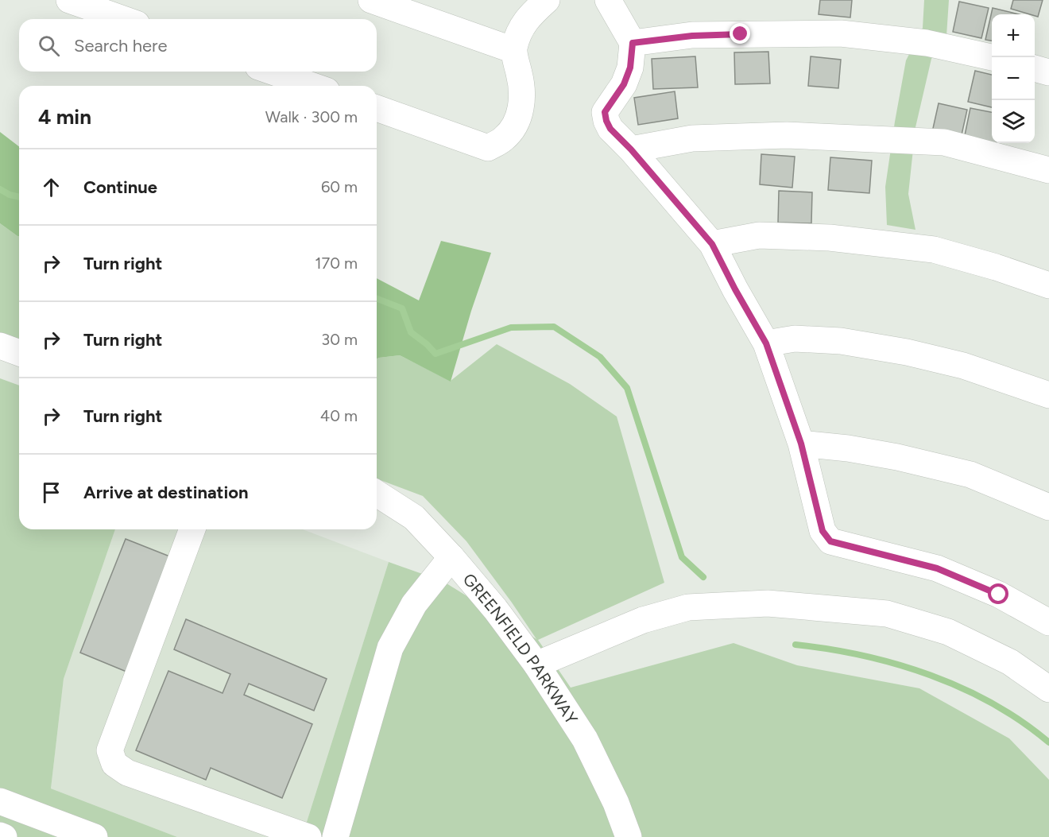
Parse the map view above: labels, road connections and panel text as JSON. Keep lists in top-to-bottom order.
{
  "streets": {
    "street": ["GREENFIELD PARKWAY"]
  },
  "page": {
    "map_buttons": ["+", "−"],
    "search": "Search here",
    "heading": ["4 min", "Walk · 300 m"],
    "list": [
      ["Continue", "60 m"],
      ["Turn right", "170 m"],
      ["Turn right", "30 m"],
      ["Turn right", "40 m"],
      "Arrive at destination"
    ]
  }
}
